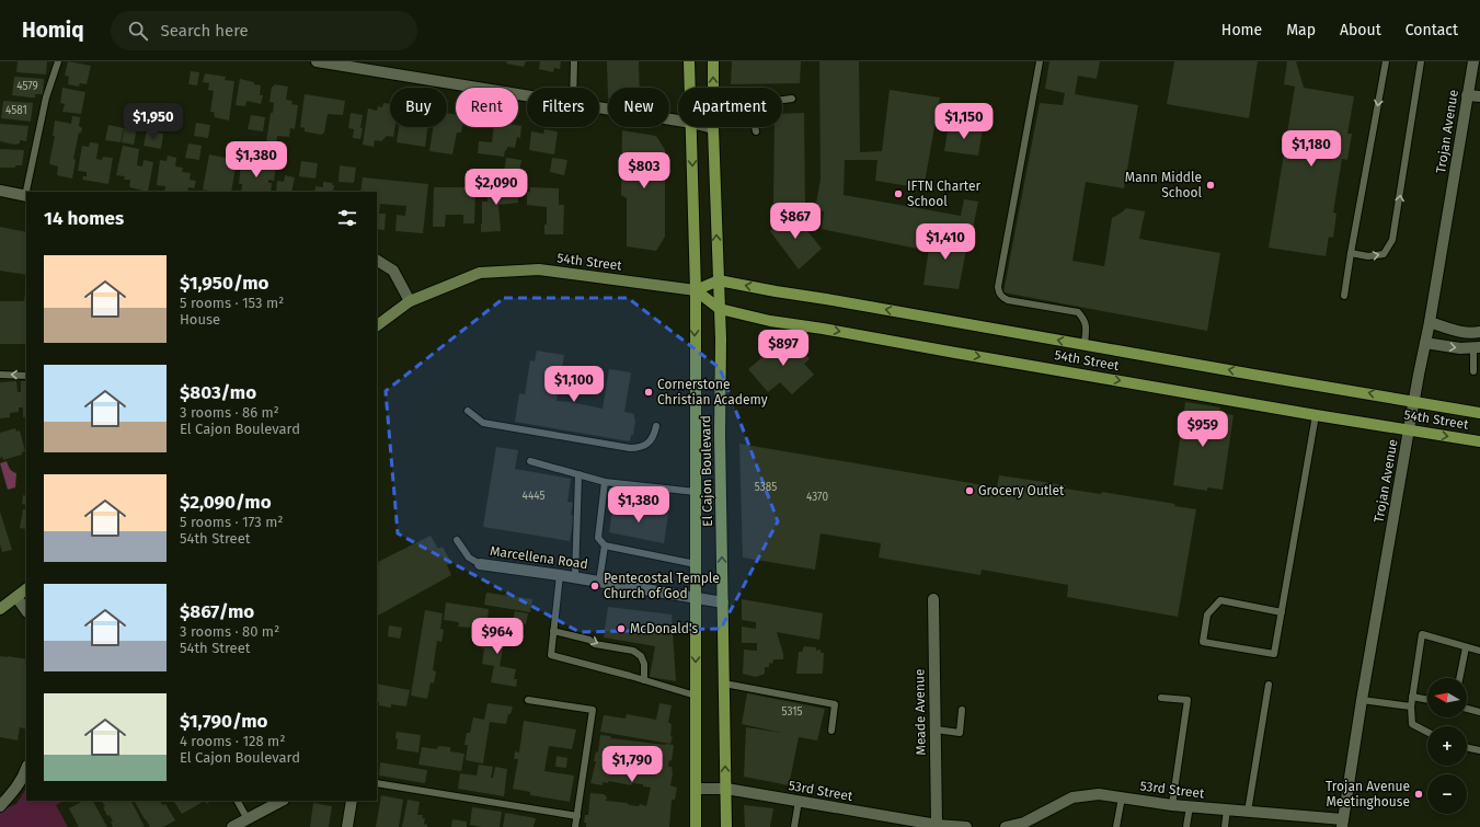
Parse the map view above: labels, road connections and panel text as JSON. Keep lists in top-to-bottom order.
{
  "streets": {
    "main road": ["54th Street", "El Cajon Boulevard"],
    "street": [
      "Trojan Avenue",
      "Marcellena Road",
      "Meade Avenue",
      "53rd Street"
    ]
  },
  "crossings": [
    ["Trojan Avenue", "54th Street"],
    ["Trojan Avenue", "53rd Street"],
    ["54th Street", "El Cajon Boulevard"],
    ["El Cajon Boulevard", "Marcellena Road"],
    ["El Cajon Boulevard", "53rd Street"],
    ["Meade Avenue", "53rd Street"]
  ],
  "places": [
    "Mann Middle School",
    "IFTN Charter School",
    "Cornerstone Christian Academy",
    "Grocery Outlet",
    "Pentecostal Temple Church of God",
    "McDonald's",
    "Trojan Avenue Meetinghouse"
  ],
  "house_numbers": [
    "4579",
    "4581",
    "5385",
    "4445",
    "4370",
    "5315"
  ],
  "north": "left",
  "page": {
    "header": "Homiq",
    "search": "Search here",
    "nav": [
      "Home",
      "Map",
      "About",
      "Contact"
    ],
    "chip": [
      "Buy",
      "Rent",
      "Filters",
      "New",
      "Apartment"
    ],
    "price": [
      "$1,950",
      "$1,150",
      "$1,180",
      "$1,380",
      "$803",
      "$2,090",
      "$867",
      "$1,410",
      "$897",
      "$1,100",
      "$959",
      "$1,380",
      "$964",
      "$1,790"
    ],
    "heading": "14 homes",
    "list": [
      {
        "name": "$1,950/mo",
        "note": "5 rooms · 153 m² · House"
      },
      {
        "name": "$803/mo",
        "note": "3 rooms · 86 m² · El Cajon Boulevard"
      },
      {
        "name": "$2,090/mo",
        "note": "5 rooms · 173 m² · 54th Street"
      },
      {
        "name": "$867/mo",
        "note": "3 rooms · 80 m² · 54th Street"
      },
      {
        "name": "$1,790/mo",
        "note": "4 rooms · 128 m² · El Cajon Boulevard"
      }
    ],
    "map_buttons": ["+", "−"]
  }
}
